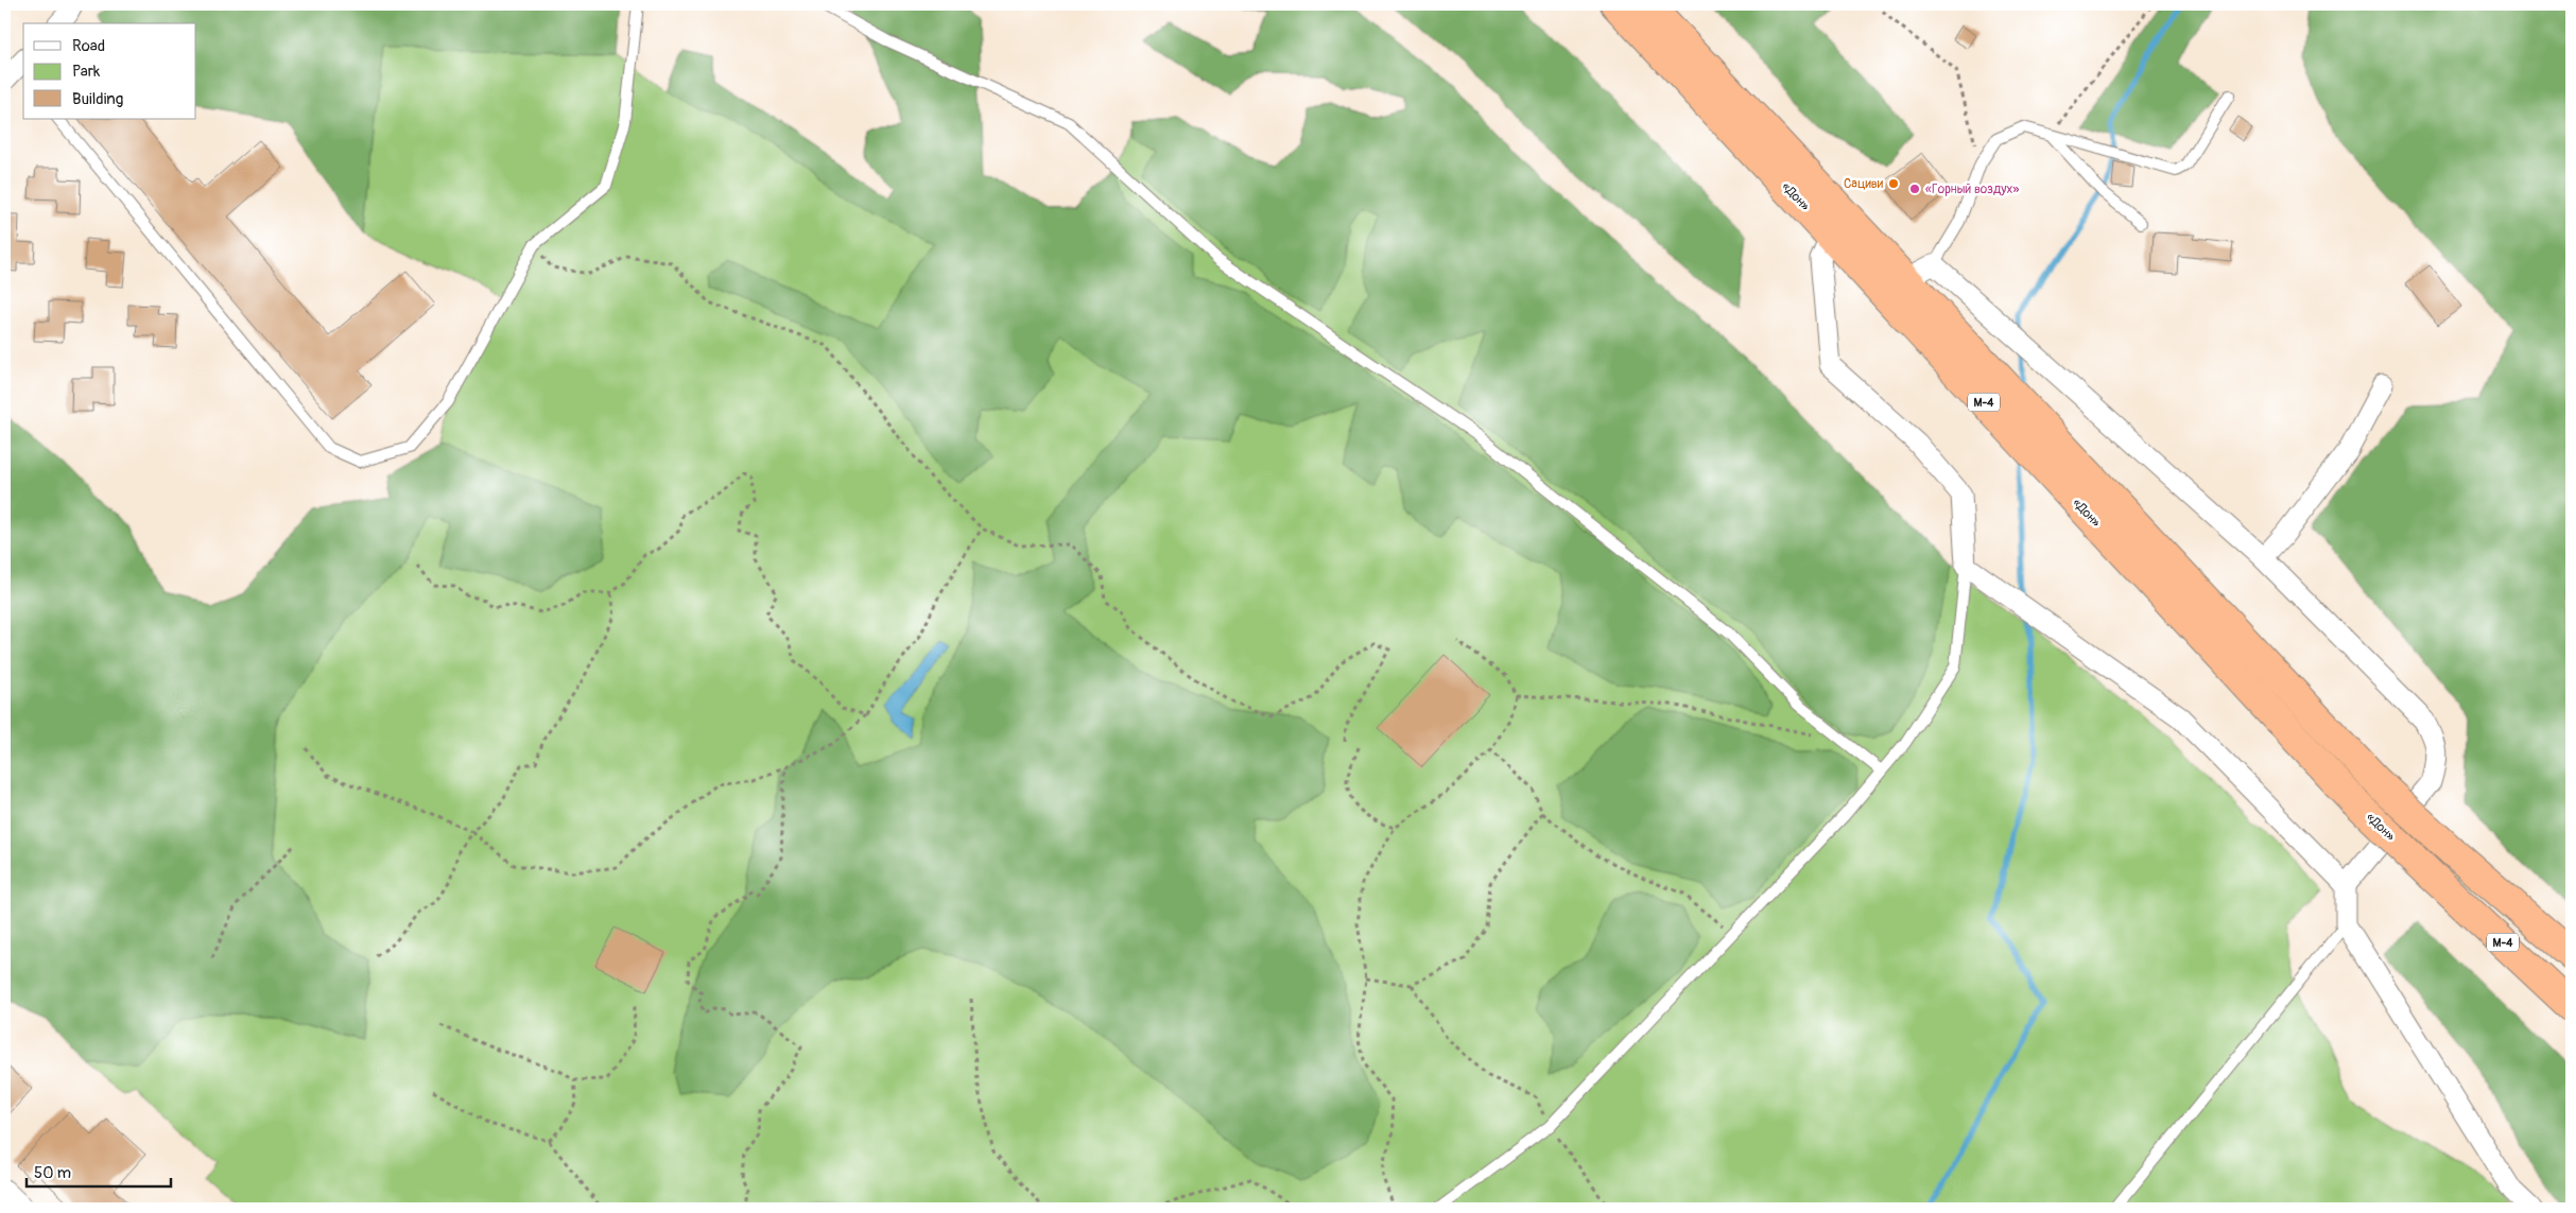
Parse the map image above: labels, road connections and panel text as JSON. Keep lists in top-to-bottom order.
{
  "streets": {
    "highway": ["«Дон»", "М-4"]
  },
  "places": ["Сациви", "«Горный воздух»"],
  "legend": ["Road", "Park", "Building"],
  "scale_bar": "50 m"
}
